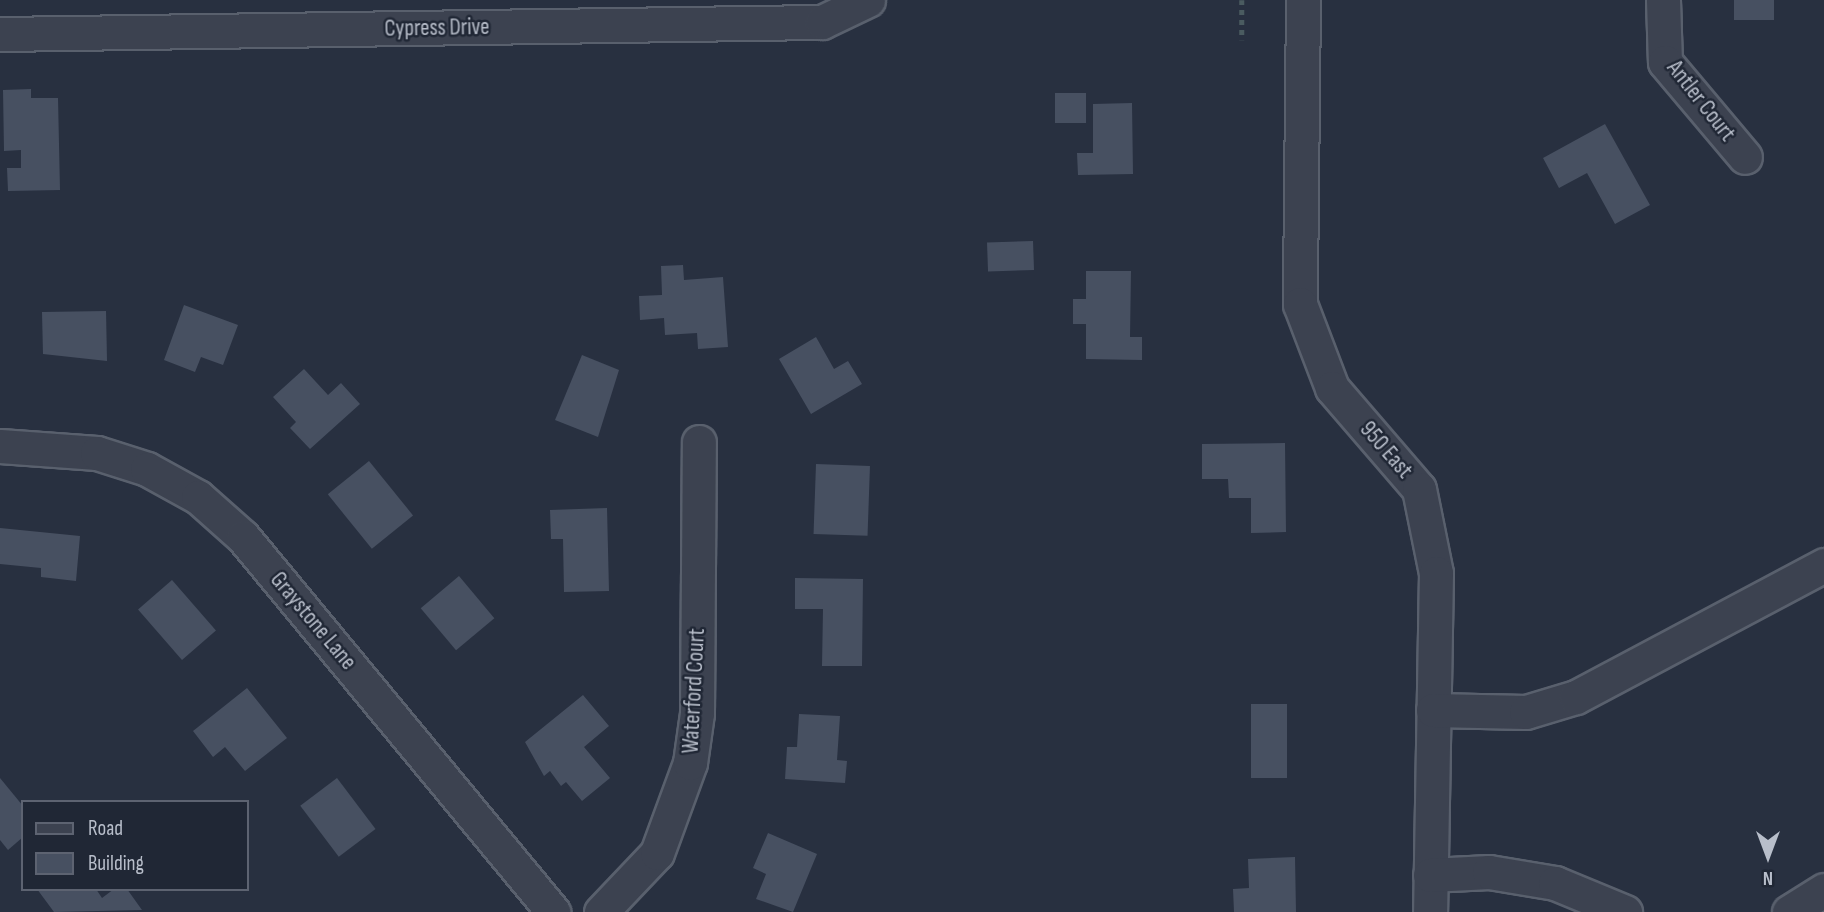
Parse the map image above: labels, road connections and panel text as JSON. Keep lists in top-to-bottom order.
{
  "streets": {
    "street": [
      "Cypress Drive",
      "Antler Court",
      "950 East",
      "Graystone Lane",
      "Waterford Court"
    ]
  },
  "legend": ["Road", "Building"],
  "north": "bottom"
}
